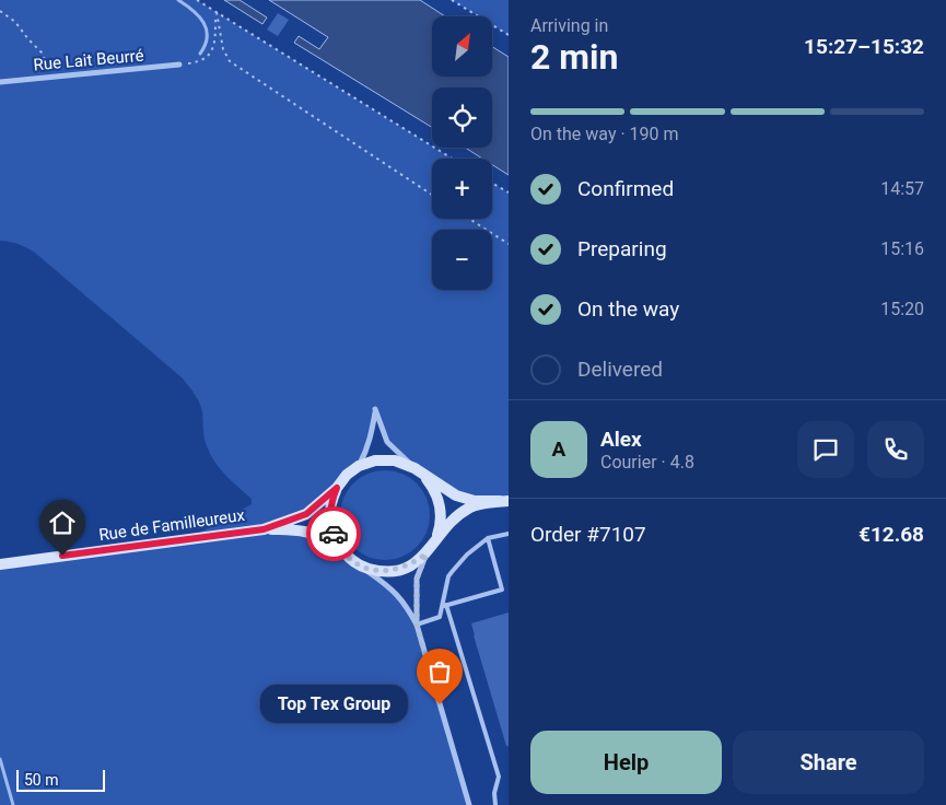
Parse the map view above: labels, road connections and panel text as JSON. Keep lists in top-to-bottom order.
{
  "streets": {
    "street": ["Rue Lait Beurré", "Rue de Familleureux"]
  },
  "places": ["Top Tex Group"],
  "scale_bar": "50 m",
  "north": "top right",
  "page": {
    "heading": ["2 min", "Arriving in", "15:27–15:32"],
    "panel": [
      "Alex",
      "Courier · 4.8",
      "Order #7107",
      "€12.68"
    ],
    "map_buttons": ["+", "−"],
    "bar": "On the way · 190 m",
    "list": [
      ["Confirmed", "14:57"],
      ["Preparing", "15:16"],
      ["On the way", "15:20"],
      "Delivered"
    ],
    "round": "A",
    "bubble": "Top Tex Group",
    "buttons": ["Help", "Share"],
    "scale": "50 m"
  }
}
